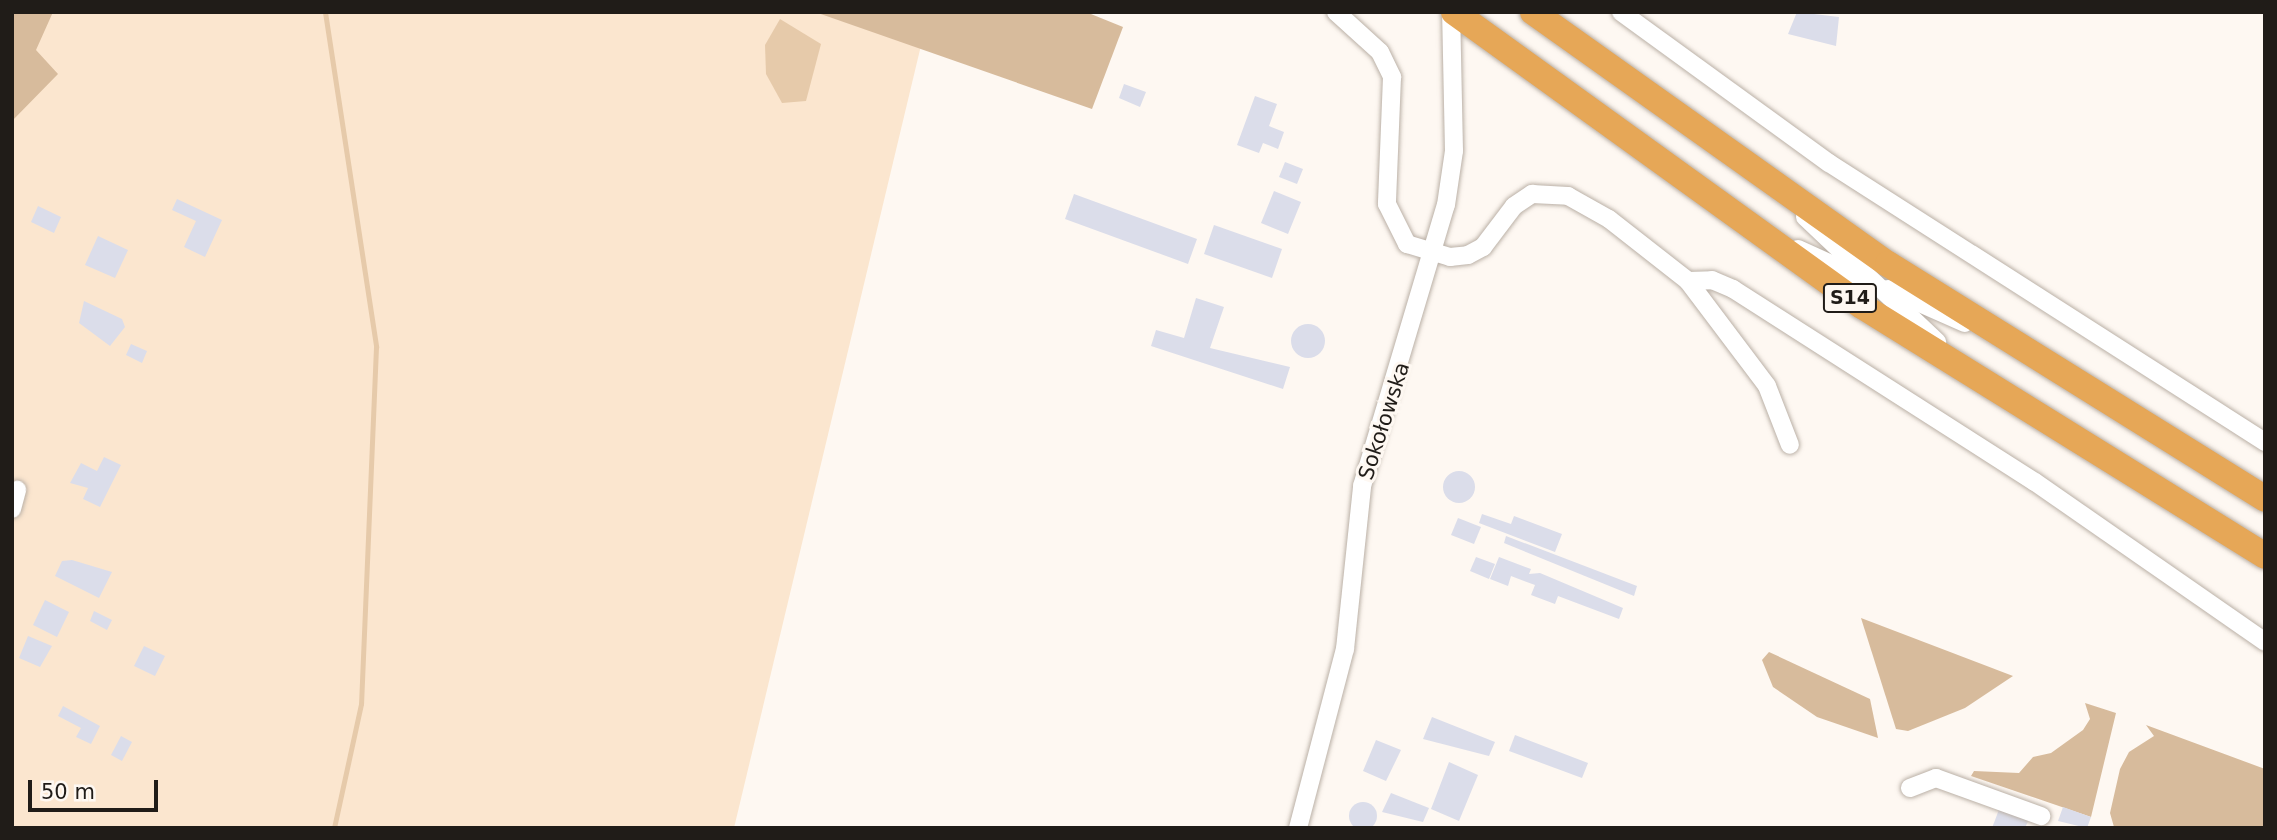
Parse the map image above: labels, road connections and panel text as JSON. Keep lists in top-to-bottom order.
{
  "streets": {
    "highway": ["S14"],
    "street": ["Sokołowska"]
  },
  "crossings": [
    ["S14", "Sokołowska"]
  ],
  "scale_bar": "50 m"
}
